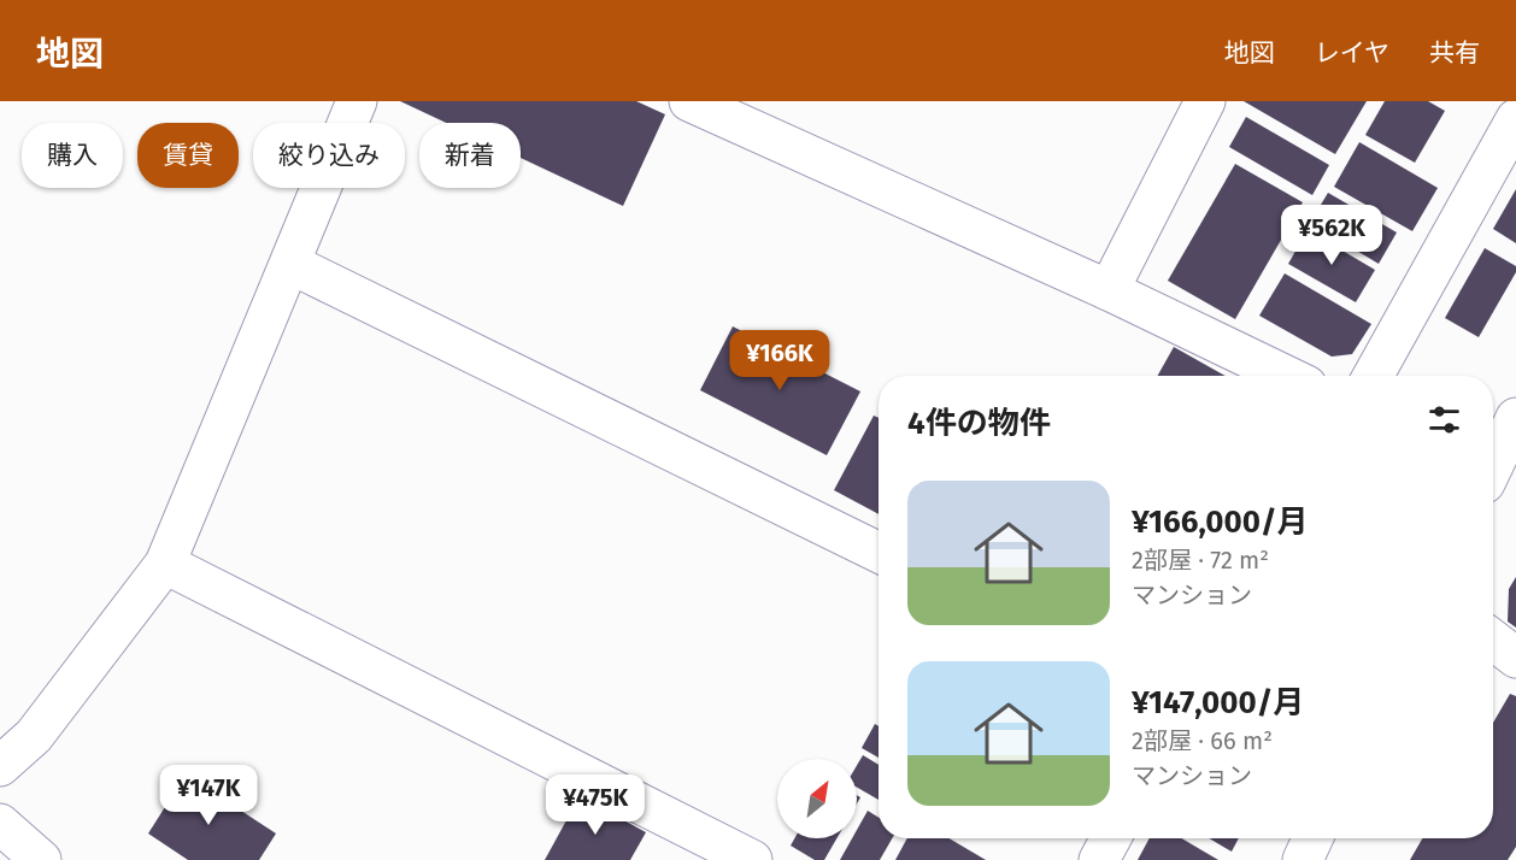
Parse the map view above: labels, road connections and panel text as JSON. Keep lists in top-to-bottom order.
{
  "north": "top right",
  "page": {
    "header": "地図",
    "nav": ["地図", "レイヤ", "共有"],
    "chip": [
      "購入",
      "賃貸",
      "絞り込み",
      "新着"
    ],
    "price": [
      "¥562K",
      "¥166K",
      "¥147K",
      "¥475K"
    ],
    "heading": "4件の物件",
    "list": [
      {
        "name": "¥166,000/月",
        "note": "2部屋 · 72 m² · マンション"
      },
      {
        "name": "¥147,000/月",
        "note": "2部屋 · 66 m² · マンション"
      }
    ]
  }
}
